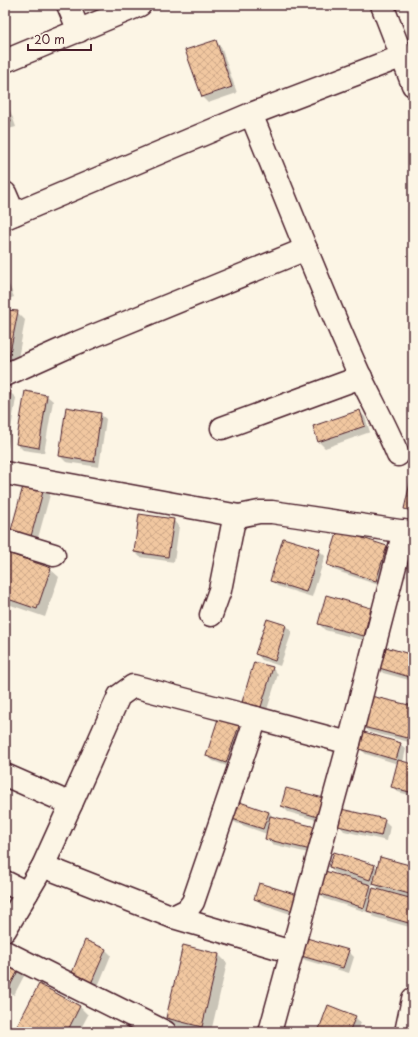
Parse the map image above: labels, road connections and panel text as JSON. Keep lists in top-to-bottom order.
{
  "scale_bar": "20 m"
}
